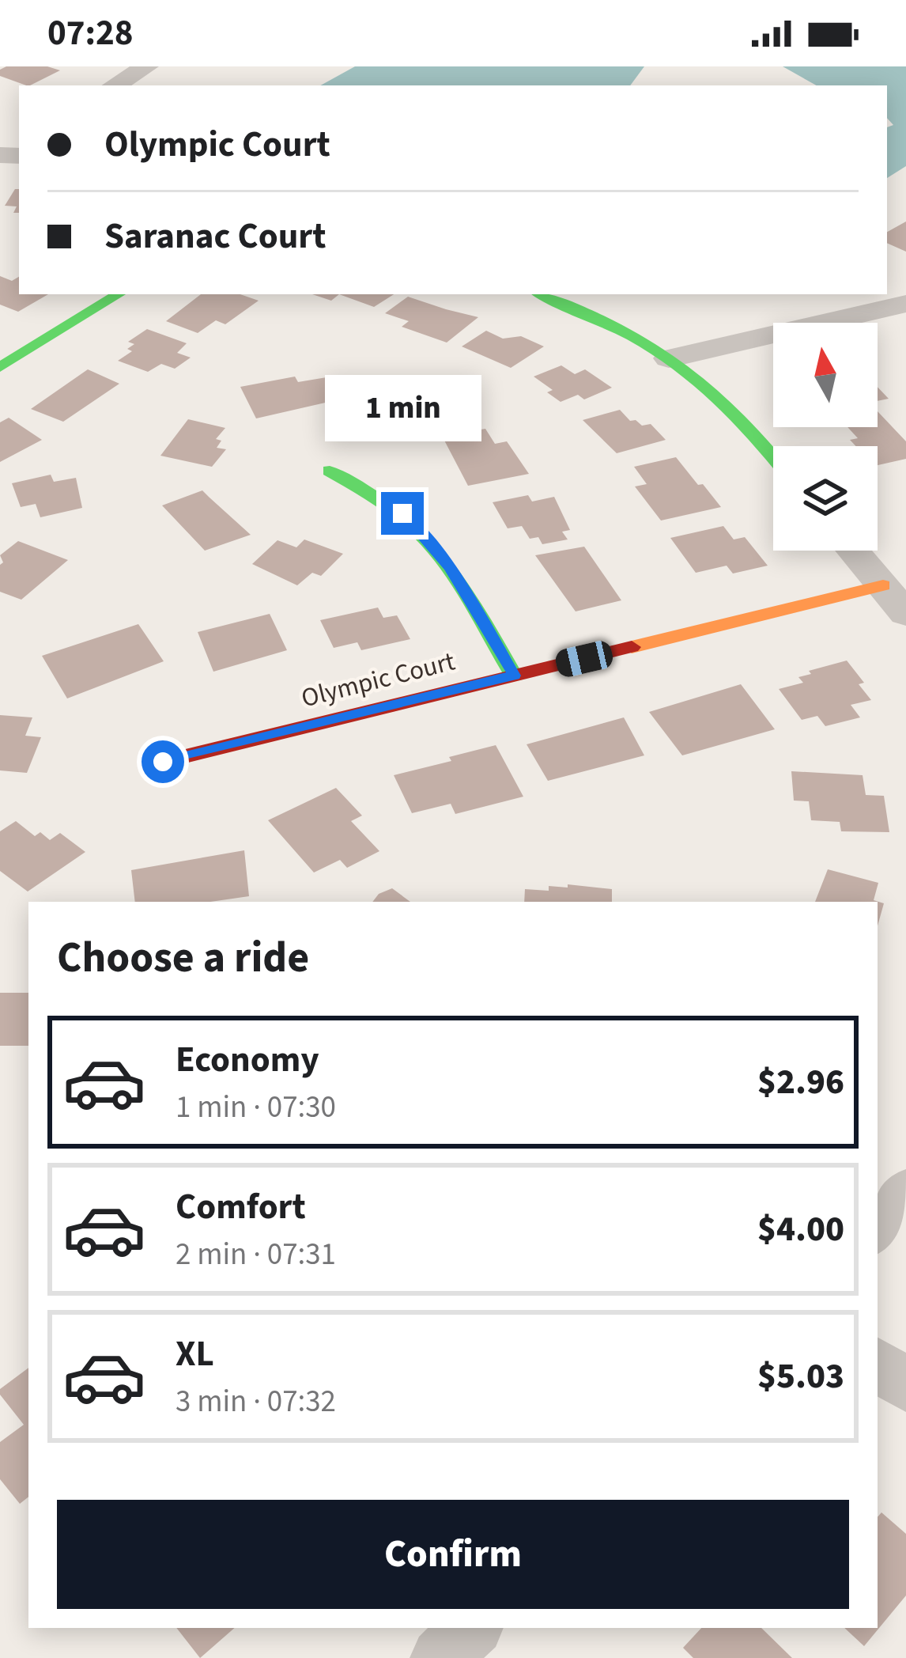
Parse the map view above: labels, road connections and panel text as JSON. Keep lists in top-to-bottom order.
{
  "streets": {
    "street": ["Olympic Court"]
  },
  "north": "top",
  "page": {
    "status": "07:28",
    "banner": ["Olympic Court", "Saranac Court"],
    "bubble": "1 min",
    "heading": "Choose a ride",
    "list": [
      {
        "name": "Economy",
        "note": "1 min · 07:30",
        "value": "$2.96"
      },
      {
        "name": "Comfort",
        "note": "2 min · 07:31",
        "value": "$4.00"
      },
      {
        "name": "XL",
        "note": "3 min · 07:32",
        "value": "$5.03"
      }
    ],
    "buttons": "Confirm"
  }
}
